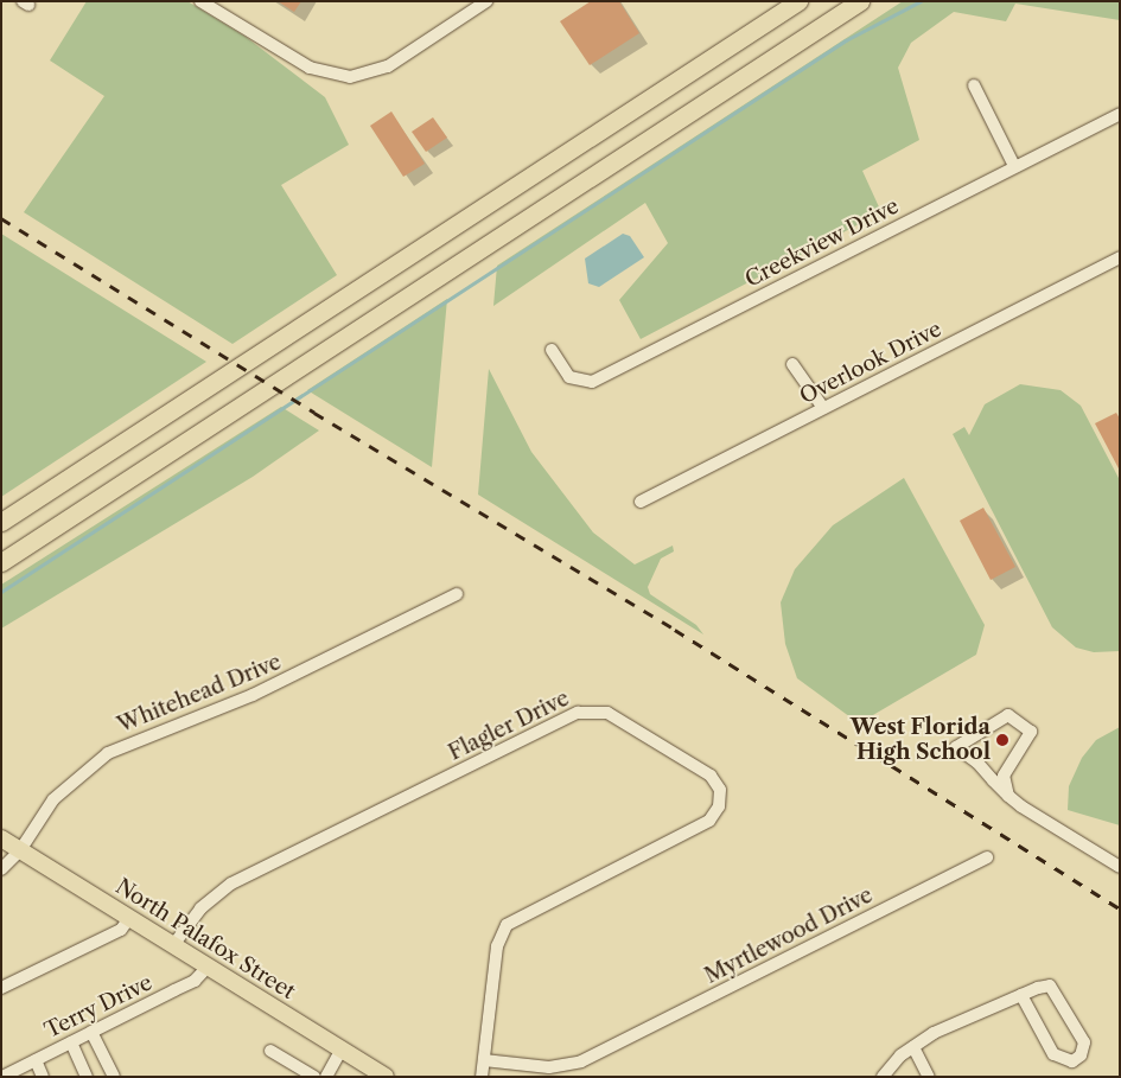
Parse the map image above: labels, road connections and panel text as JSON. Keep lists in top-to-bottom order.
{
  "streets": {
    "main road": ["North Palafox Street"],
    "street": [
      "Creekview Drive",
      "Overlook Drive",
      "Whitehead Drive",
      "Flagler Drive",
      "Myrtlewood Drive",
      "Terry Drive"
    ]
  },
  "crossings": [
    ["Whitehead Drive", "North Palafox Street"],
    ["Flagler Drive", "Myrtlewood Drive"],
    ["Flagler Drive", "North Palafox Street"],
    ["North Palafox Street", "Terry Drive"]
  ],
  "places": ["West Florida High School"]
}
